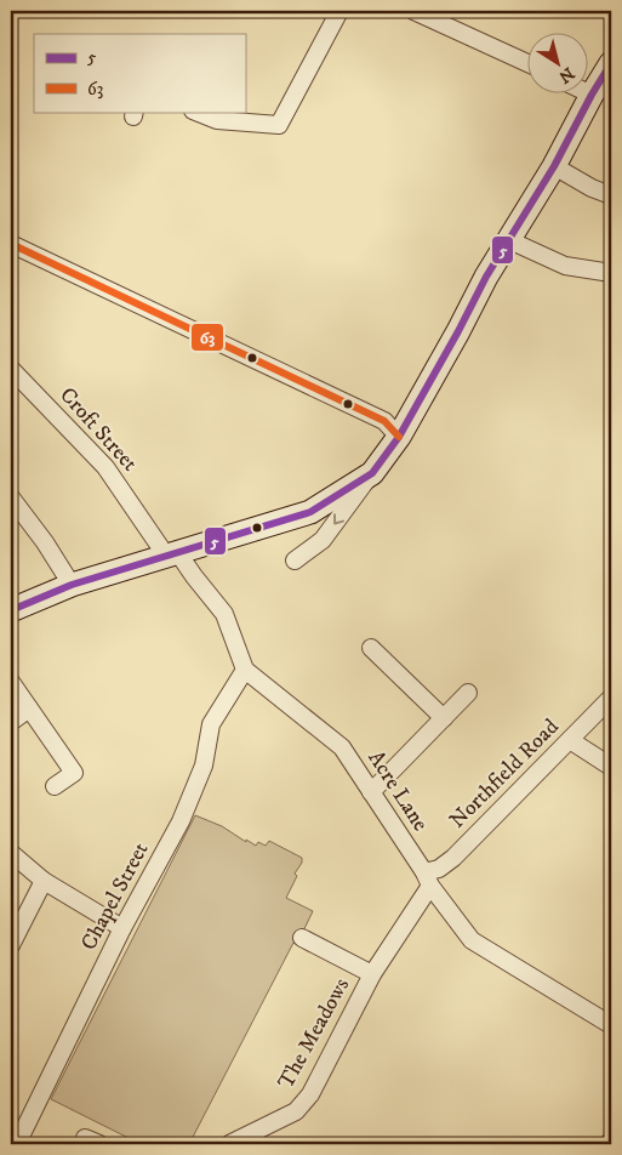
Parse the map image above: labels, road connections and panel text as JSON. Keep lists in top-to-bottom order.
{
  "streets": {
    "street": [
      "Croft Street",
      "Northfield Road",
      "Acre Lane",
      "Chapel Street",
      "The Meadows"
    ]
  },
  "crossings": [
    ["Northfield Road", "Acre Lane"],
    ["Northfield Road", "The Meadows"],
    ["Acre Lane", "Chapel Street"],
    ["Acre Lane", "The Meadows"]
  ],
  "lines": ["transit line 5", "transit line 63"],
  "legend": ["5", "63"],
  "north": "bottom right"
}
